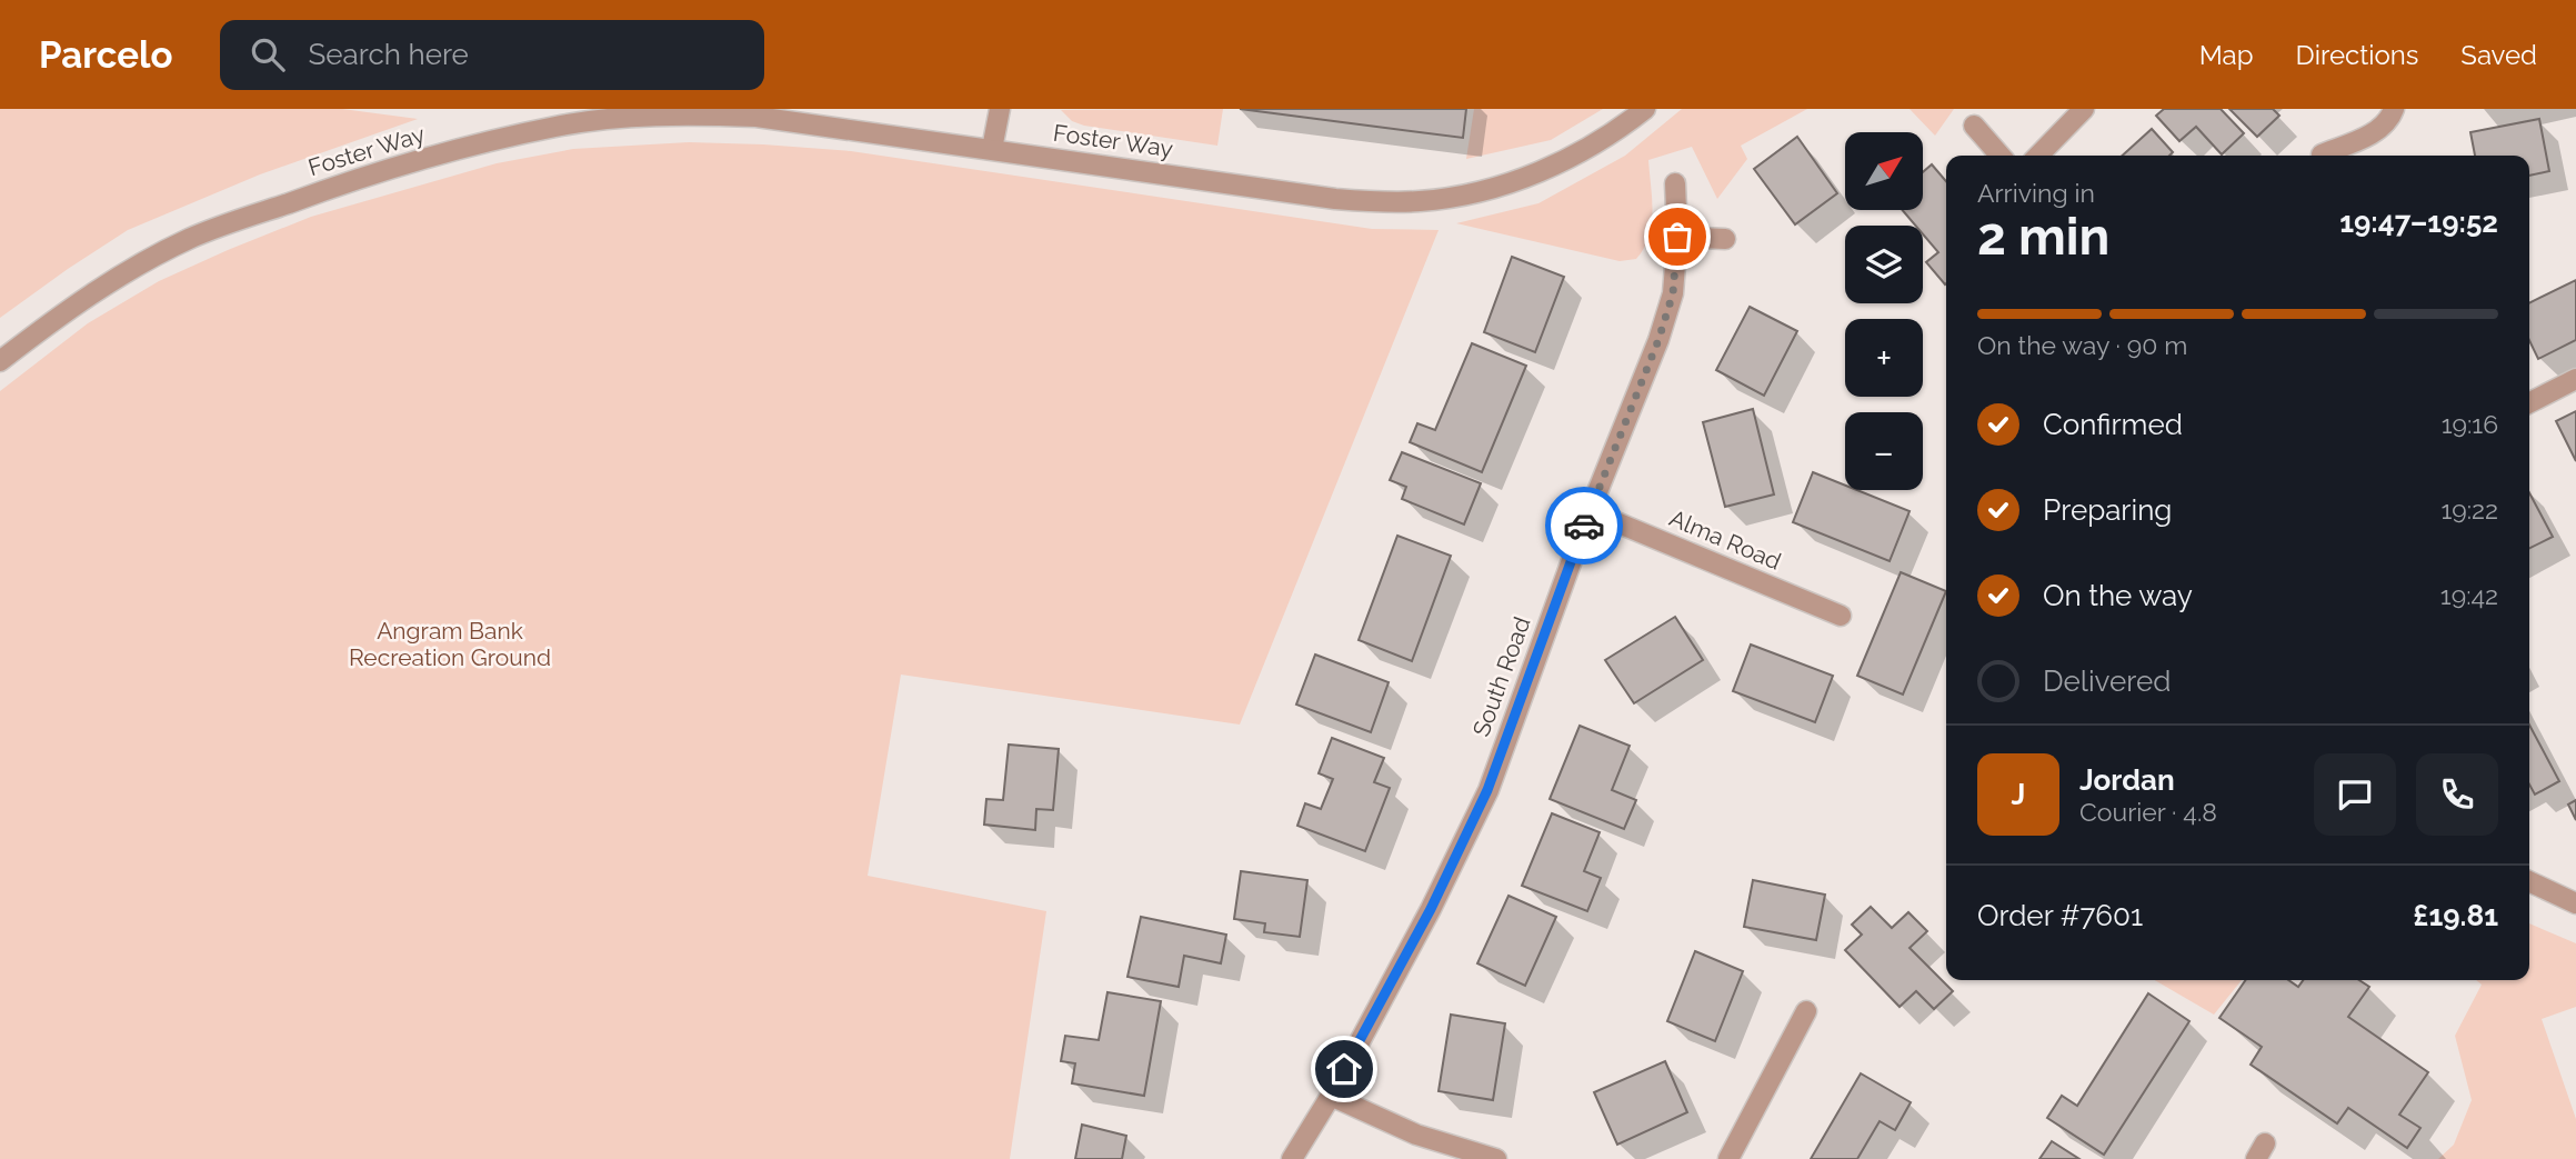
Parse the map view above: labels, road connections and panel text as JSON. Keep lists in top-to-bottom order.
{
  "streets": {
    "street": ["Foster Way", "Alma Road", "South Road"]
  },
  "crossings": [
    ["Alma Road", "South Road"]
  ],
  "parks": ["Angram Bank Recreation Ground"],
  "north": "top right",
  "page": {
    "header": "Parcelo",
    "search": "Search here",
    "nav": ["Map", "Directions", "Saved"],
    "map_buttons": ["+", "−"],
    "heading": ["2 min", "Arriving in", "19:47–19:52"],
    "panel": [
      "Jordan",
      "Courier · 4.8",
      "Order #7601",
      "£19.81"
    ],
    "bar": "On the way · 90 m",
    "list": [
      ["Confirmed", "19:16"],
      ["Preparing", "19:22"],
      ["On the way", "19:42"],
      "Delivered"
    ],
    "round": "J"
  }
}
